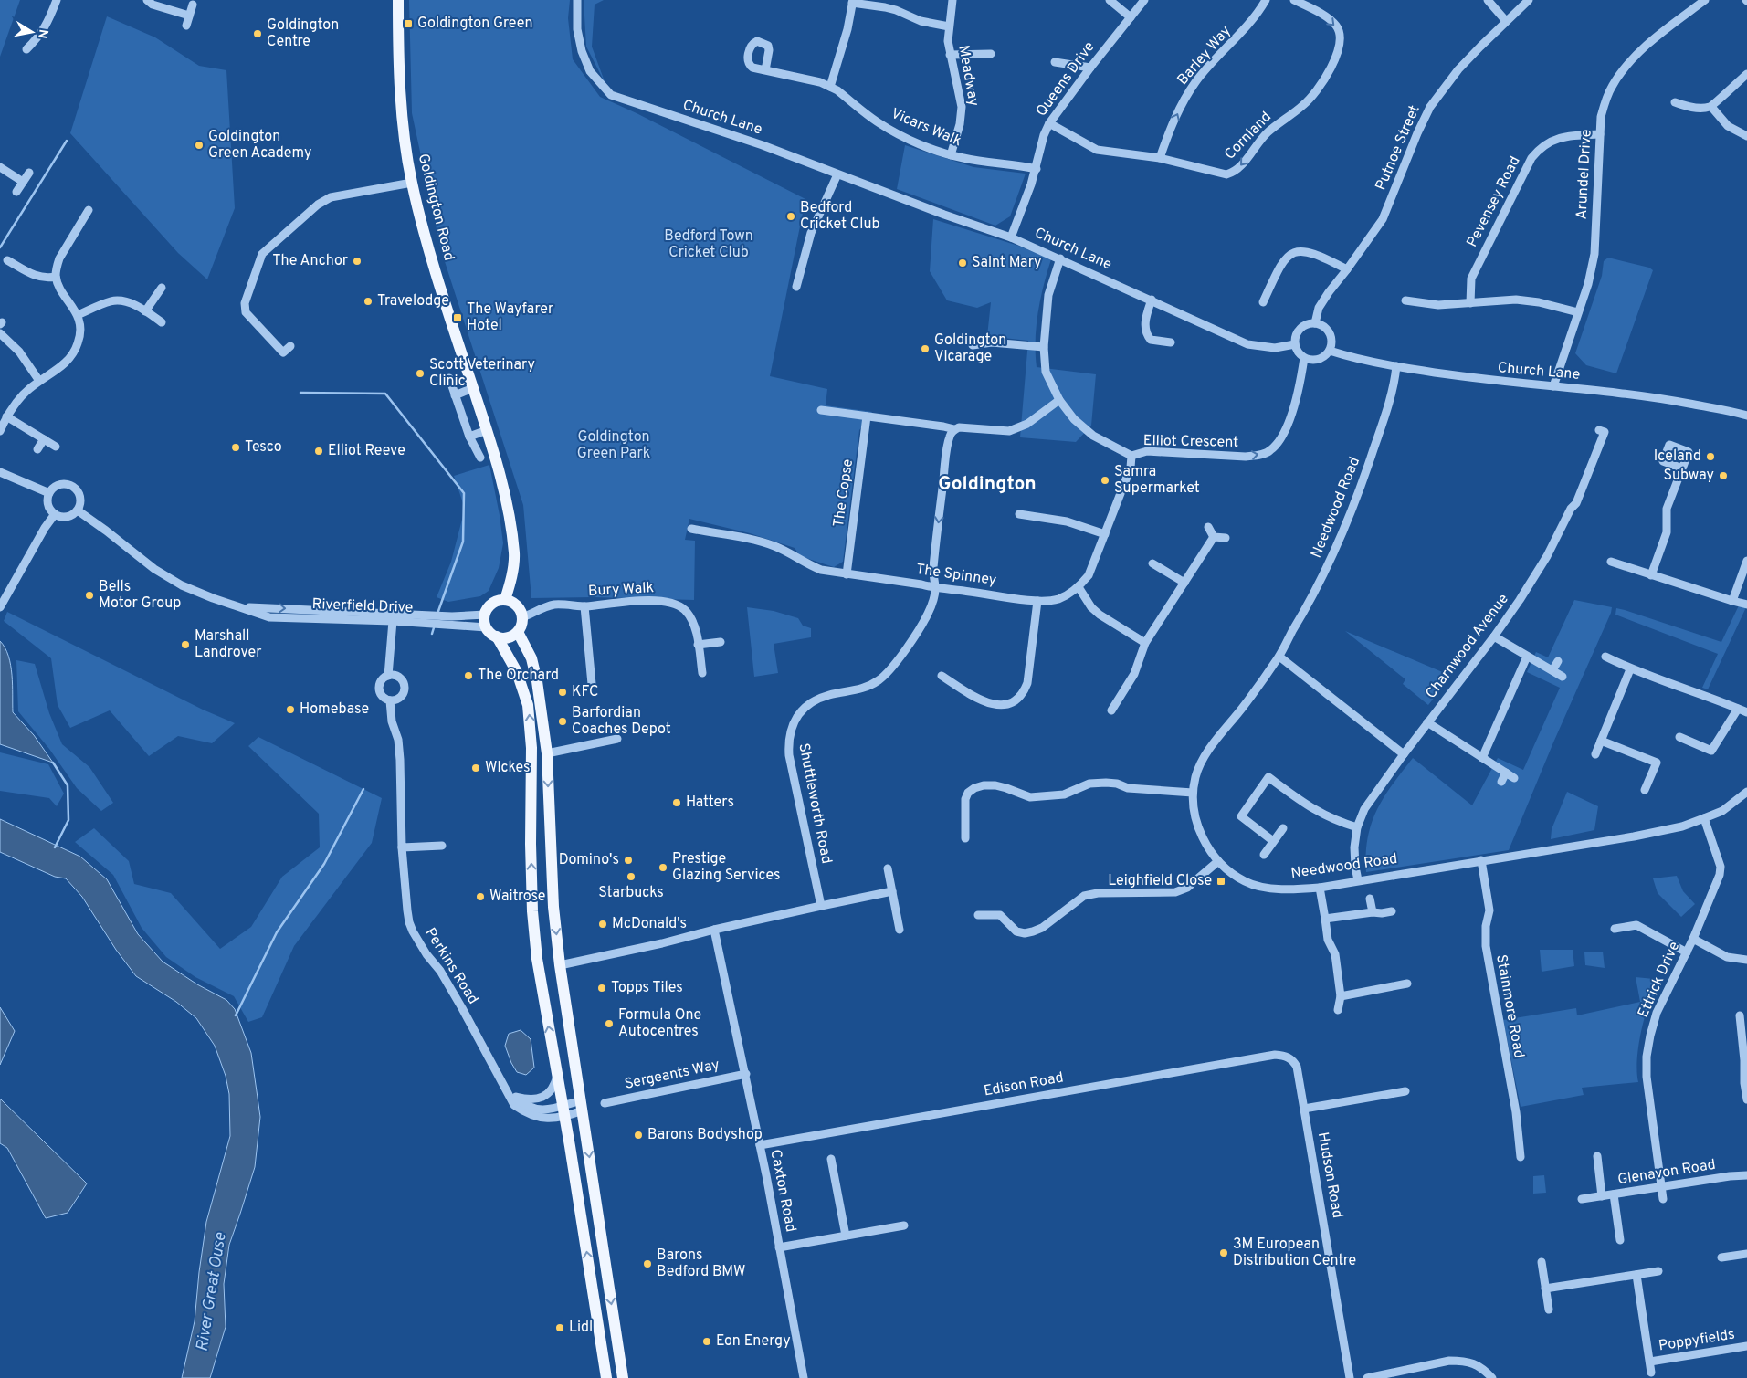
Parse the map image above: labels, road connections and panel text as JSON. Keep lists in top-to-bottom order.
{
  "streets": {
    "main road": ["Goldington Road"],
    "street": [
      "Barley Way",
      "Meadway",
      "Queens Drive",
      "Church Lane",
      "Vicars Walk",
      "Cornland",
      "Putnoe Street",
      "Arundel Drive",
      "Pevensey Road",
      "Elliot Crescent",
      "The Copse",
      "Needwood Road",
      "The Spinney",
      "Bury Walk",
      "Riverfield Drive",
      "Charnwood Avenue",
      "Shuttleworth Road",
      "Perkins Road",
      "Ettrick Drive",
      "Stainmore Road",
      "Sergeants Way",
      "Edison Road",
      "Glenavon Road",
      "Hudson Road",
      "Caxton Road",
      "Poppyfields"
    ]
  },
  "crossings": [
    ["Barley Way", "Cornland"],
    ["Meadway", "Vicars Walk"],
    ["Queens Drive", "Church Lane"],
    ["Queens Drive", "Vicars Walk"],
    ["Queens Drive", "Cornland"],
    ["Church Lane", "Putnoe Street"],
    ["Church Lane", "Arundel Drive"],
    ["Church Lane", "Elliot Crescent"],
    ["Church Lane", "Needwood Road"],
    ["Putnoe Street", "Elliot Crescent"],
    ["Arundel Drive", "Pevensey Road"],
    ["Goldington Road", "Bury Walk"],
    ["Goldington Road", "Riverfield Drive"],
    ["Elliot Crescent", "The Spinney"],
    ["The Copse", "The Spinney"],
    ["Needwood Road", "Charnwood Avenue"],
    ["Needwood Road", "Ettrick Drive"],
    ["Needwood Road", "Stainmore Road"],
    ["The Spinney", "Shuttleworth Road"],
    ["Bury Walk", "Riverfield Drive"],
    ["Ettrick Drive", "Glenavon Road"],
    ["Sergeants Way", "Caxton Road"],
    ["Edison Road", "Hudson Road"],
    ["Edison Road", "Caxton Road"]
  ],
  "one_way": ["Barley Way", "Elliot Crescent"],
  "districts": ["Goldington"],
  "water": ["River Great Ouse"],
  "parks": ["Bedford Town Cricket Club", "Goldington Green Park"],
  "places": {
    "transit": ["Goldington Green", "The Wayfarer Hotel", "Leighfield Close"],
    "other": [
      "Goldington Centre",
      "Goldington Green Academy",
      "Bedford Cricket Club",
      "The Anchor",
      "Saint Mary",
      "Travelodge",
      "Goldington Vicarage",
      "Scott Veterinary Clinic",
      "Tesco",
      "Elliot Reeve",
      "Iceland",
      "Subway",
      "Samra Supermarket",
      "Bells Motor Group",
      "Marshall Landrover",
      "The Orchard",
      "KFC",
      "Homebase",
      "Barfordian Coaches Depot",
      "Wickes",
      "Hatters",
      "Domino's",
      "Prestige Glazing Services",
      "Starbucks",
      "Waitrose",
      "McDonald's",
      "Topps Tiles",
      "Formula One Autocentres",
      "Barons Bodyshop",
      "3M European Distribution Centre",
      "Barons Bedford BMW",
      "Lidl",
      "Eon Energy"
    ]
  },
  "north": "right"
}
